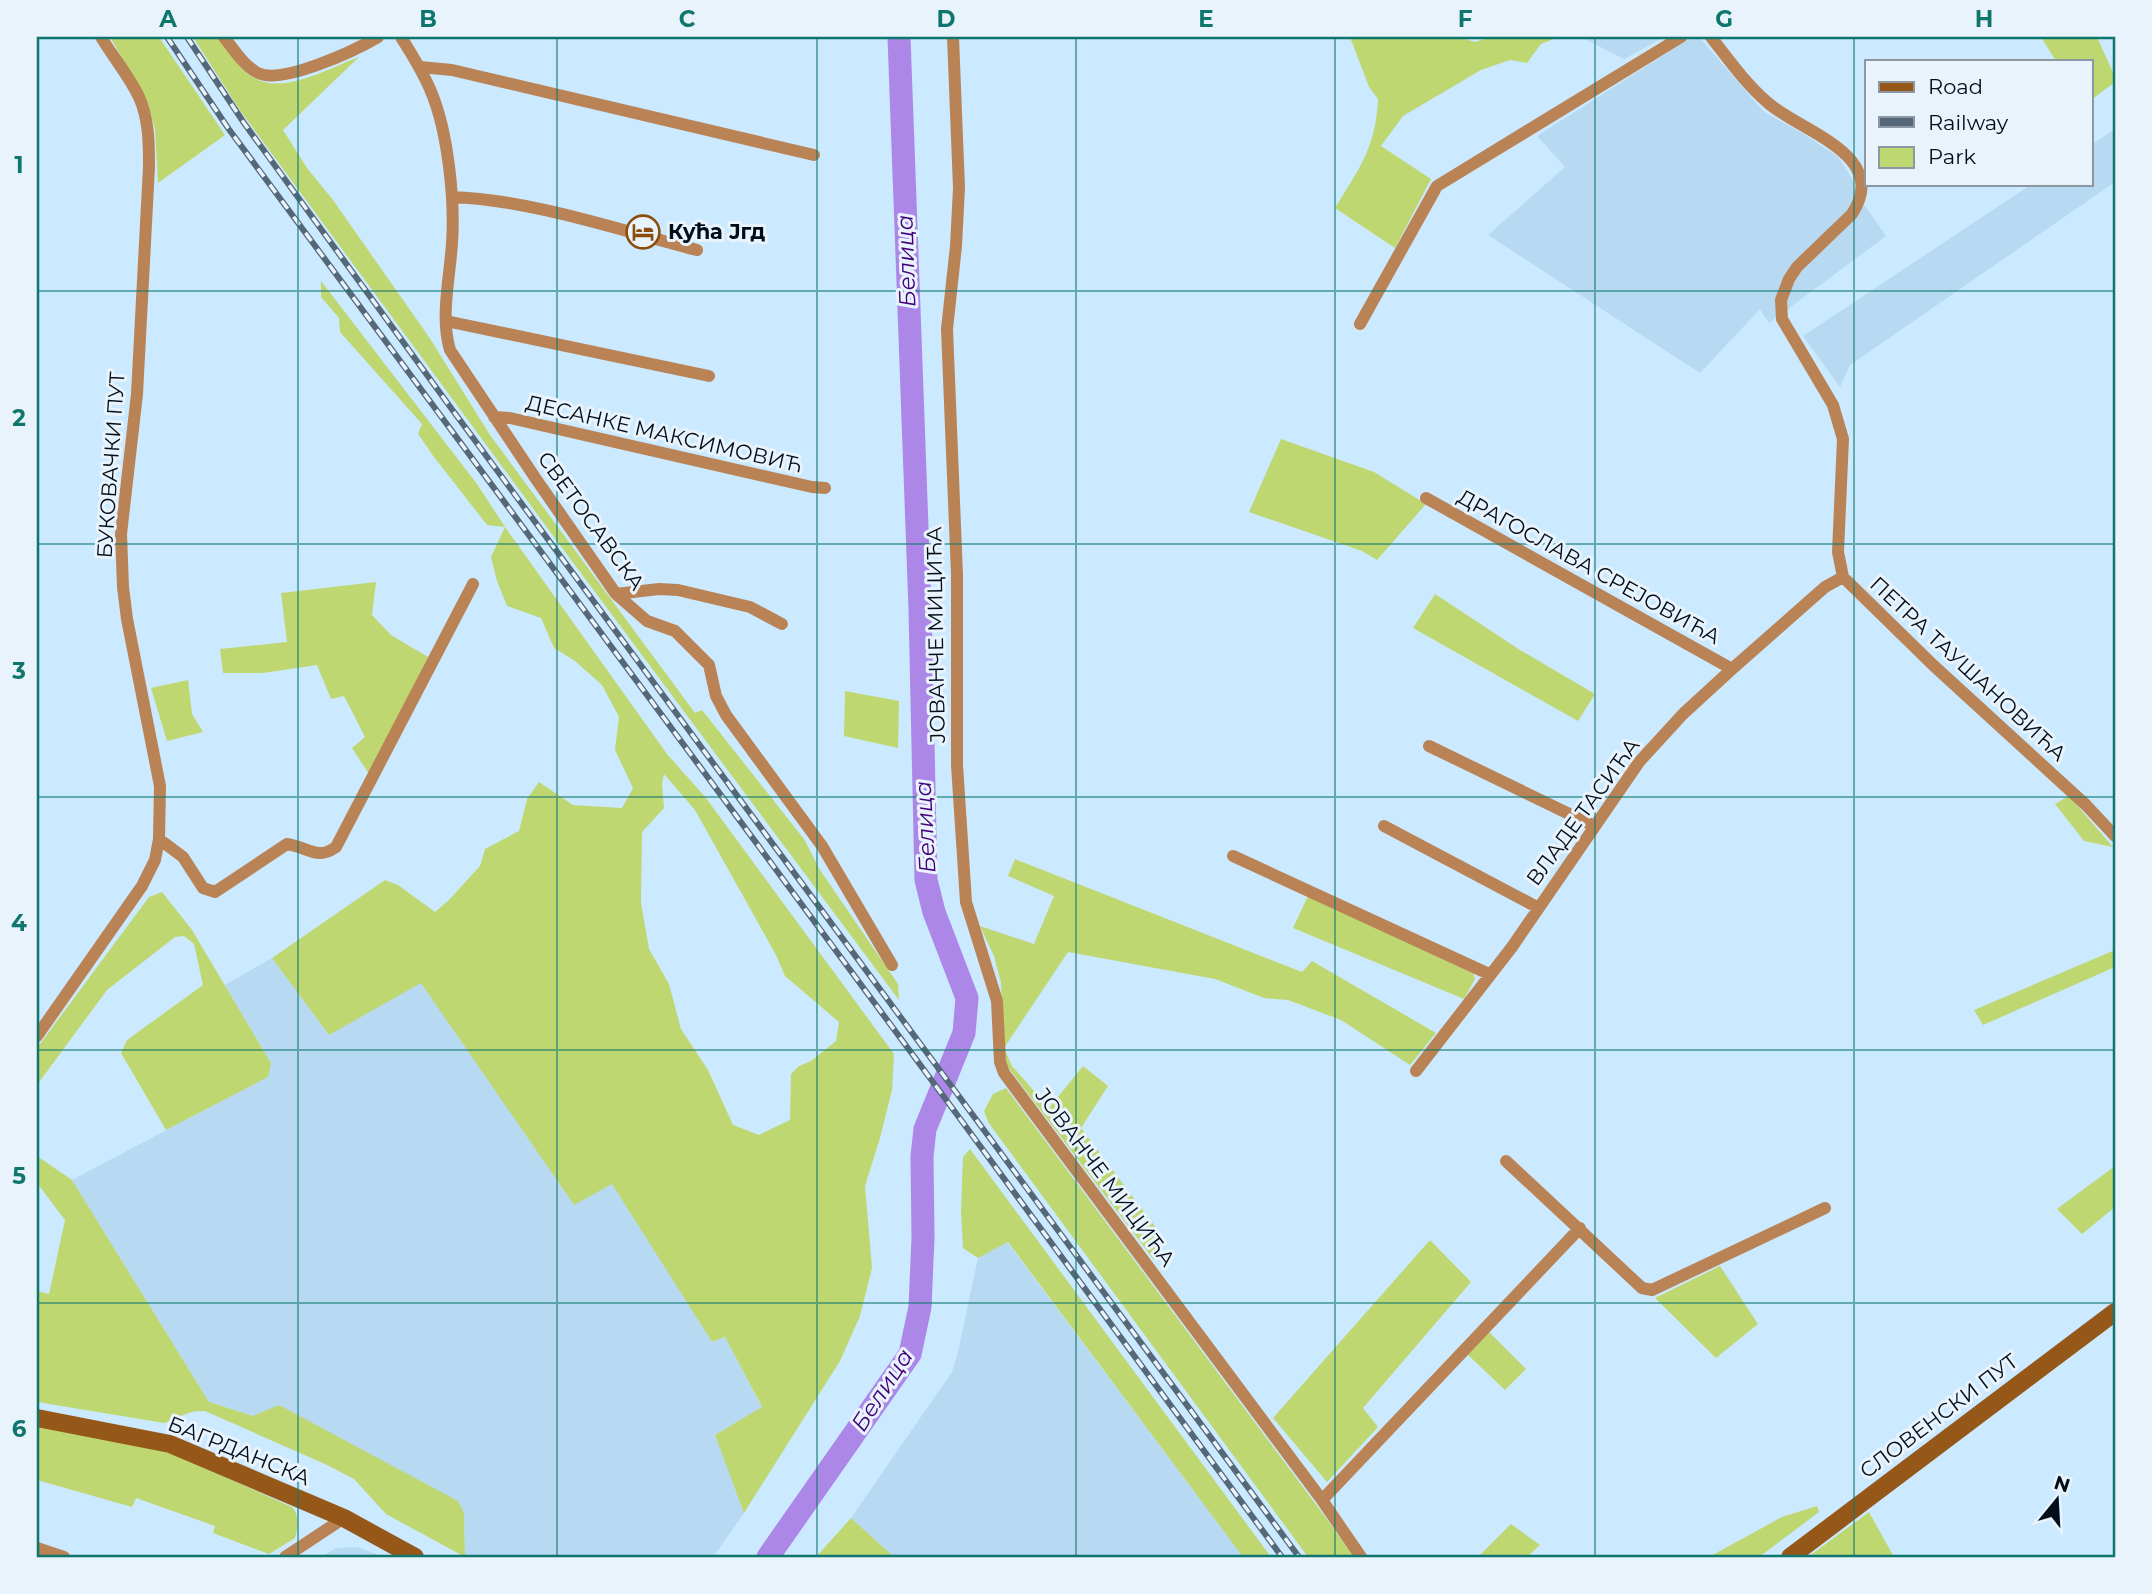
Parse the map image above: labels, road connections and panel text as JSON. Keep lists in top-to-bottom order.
{
  "streets": {
    "street": [
      "ДЕСАНКЕ МАКСИМОВИЋ",
      "БУКОВАЧКИ ПУТ",
      "СВЕТОСАВСКА",
      "ДРАГОСЛАВА СРЕЈОВИЋА",
      "ЈОВАНЧЕ МИЦИЋА",
      "ПЕТРА ТАУШАНОВИЋА",
      "ВЛАДЕ ТАСИЋА",
      "СЛОВЕНСКИ ПУТ",
      "БАГРДАНСКА"
    ]
  },
  "crossings": [
    ["ДЕСАНКЕ МАКСИМОВИЋ", "СВЕТОСАВСКА"],
    ["ДРАГОСЛАВА СРЕЈОВИЋА", "ВЛАДЕ ТАСИЋА"],
    ["ПЕТРА ТАУШАНОВИЋА", "ВЛАДЕ ТАСИЋА"]
  ],
  "water": ["Белица"],
  "places": {
    "hotel": ["Кућа Јгд"]
  },
  "legend": ["Road", "Railway", "Park"],
  "north": "top",
  "grid": {
    "columns": [
      "A",
      "B",
      "C",
      "D",
      "E",
      "F",
      "G",
      "H"
    ],
    "rows": [
      "1",
      "2",
      "3",
      "4",
      "5",
      "6"
    ]
  }
}
